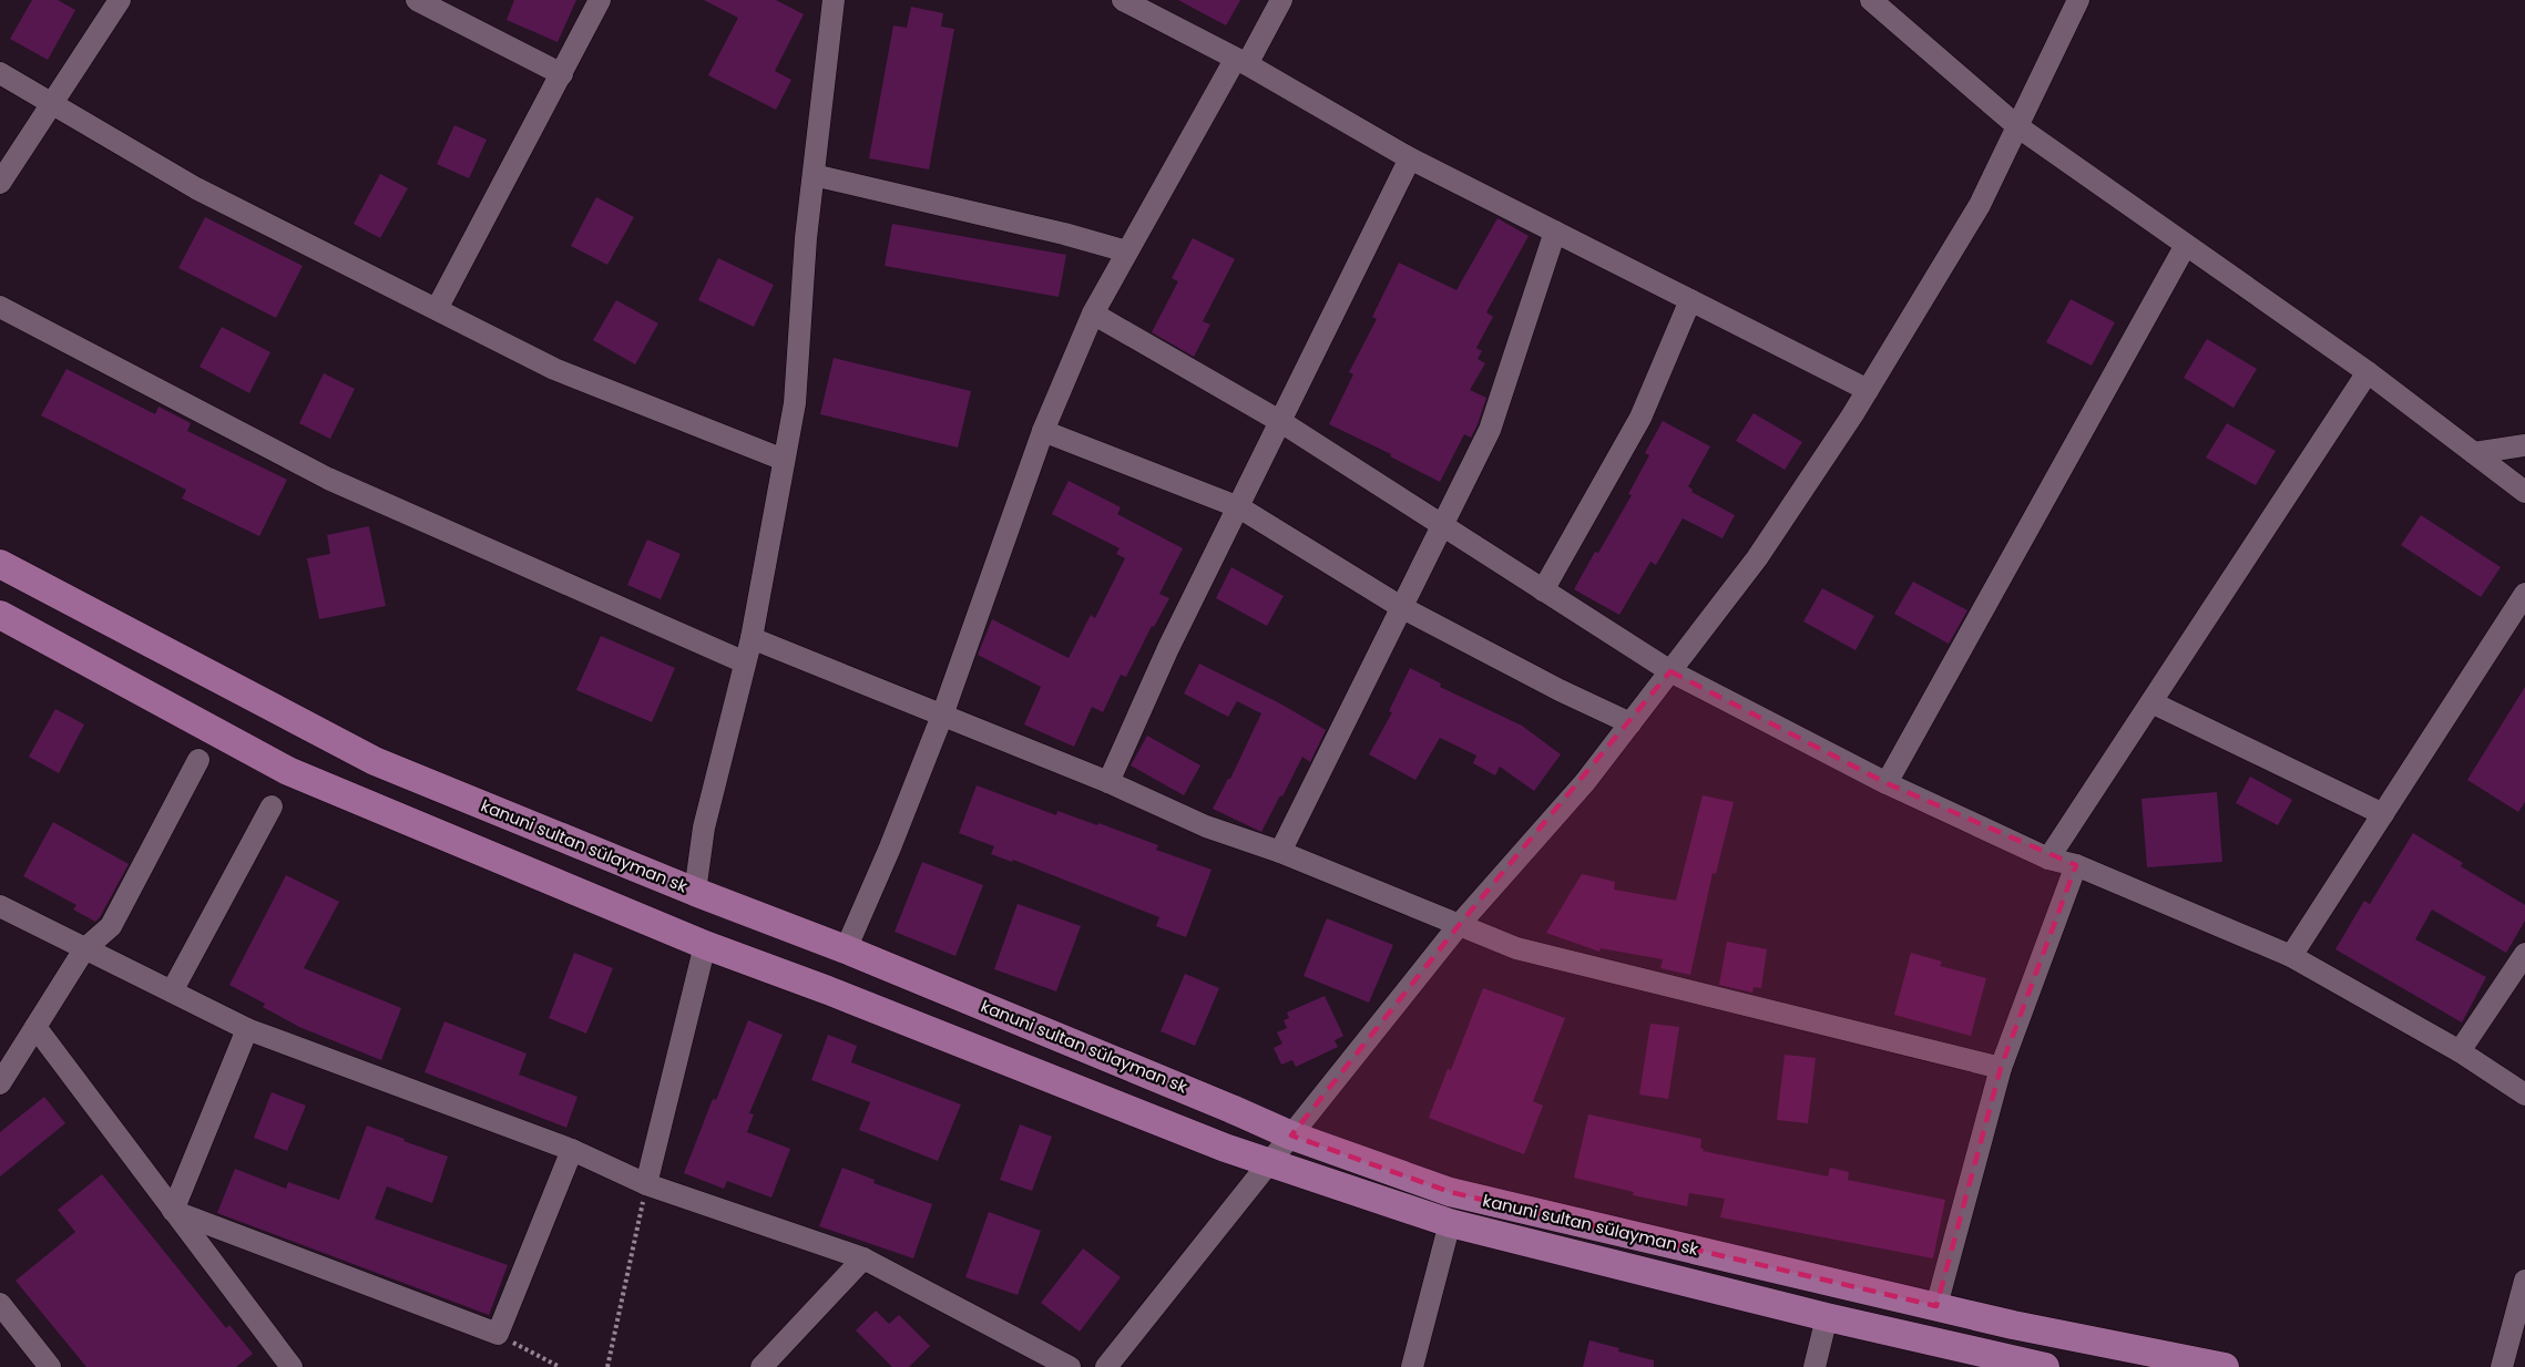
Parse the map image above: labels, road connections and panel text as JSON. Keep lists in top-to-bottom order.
{
  "streets": {
    "main road": ["kanuni sultan sülayman sk"]
  }
}
